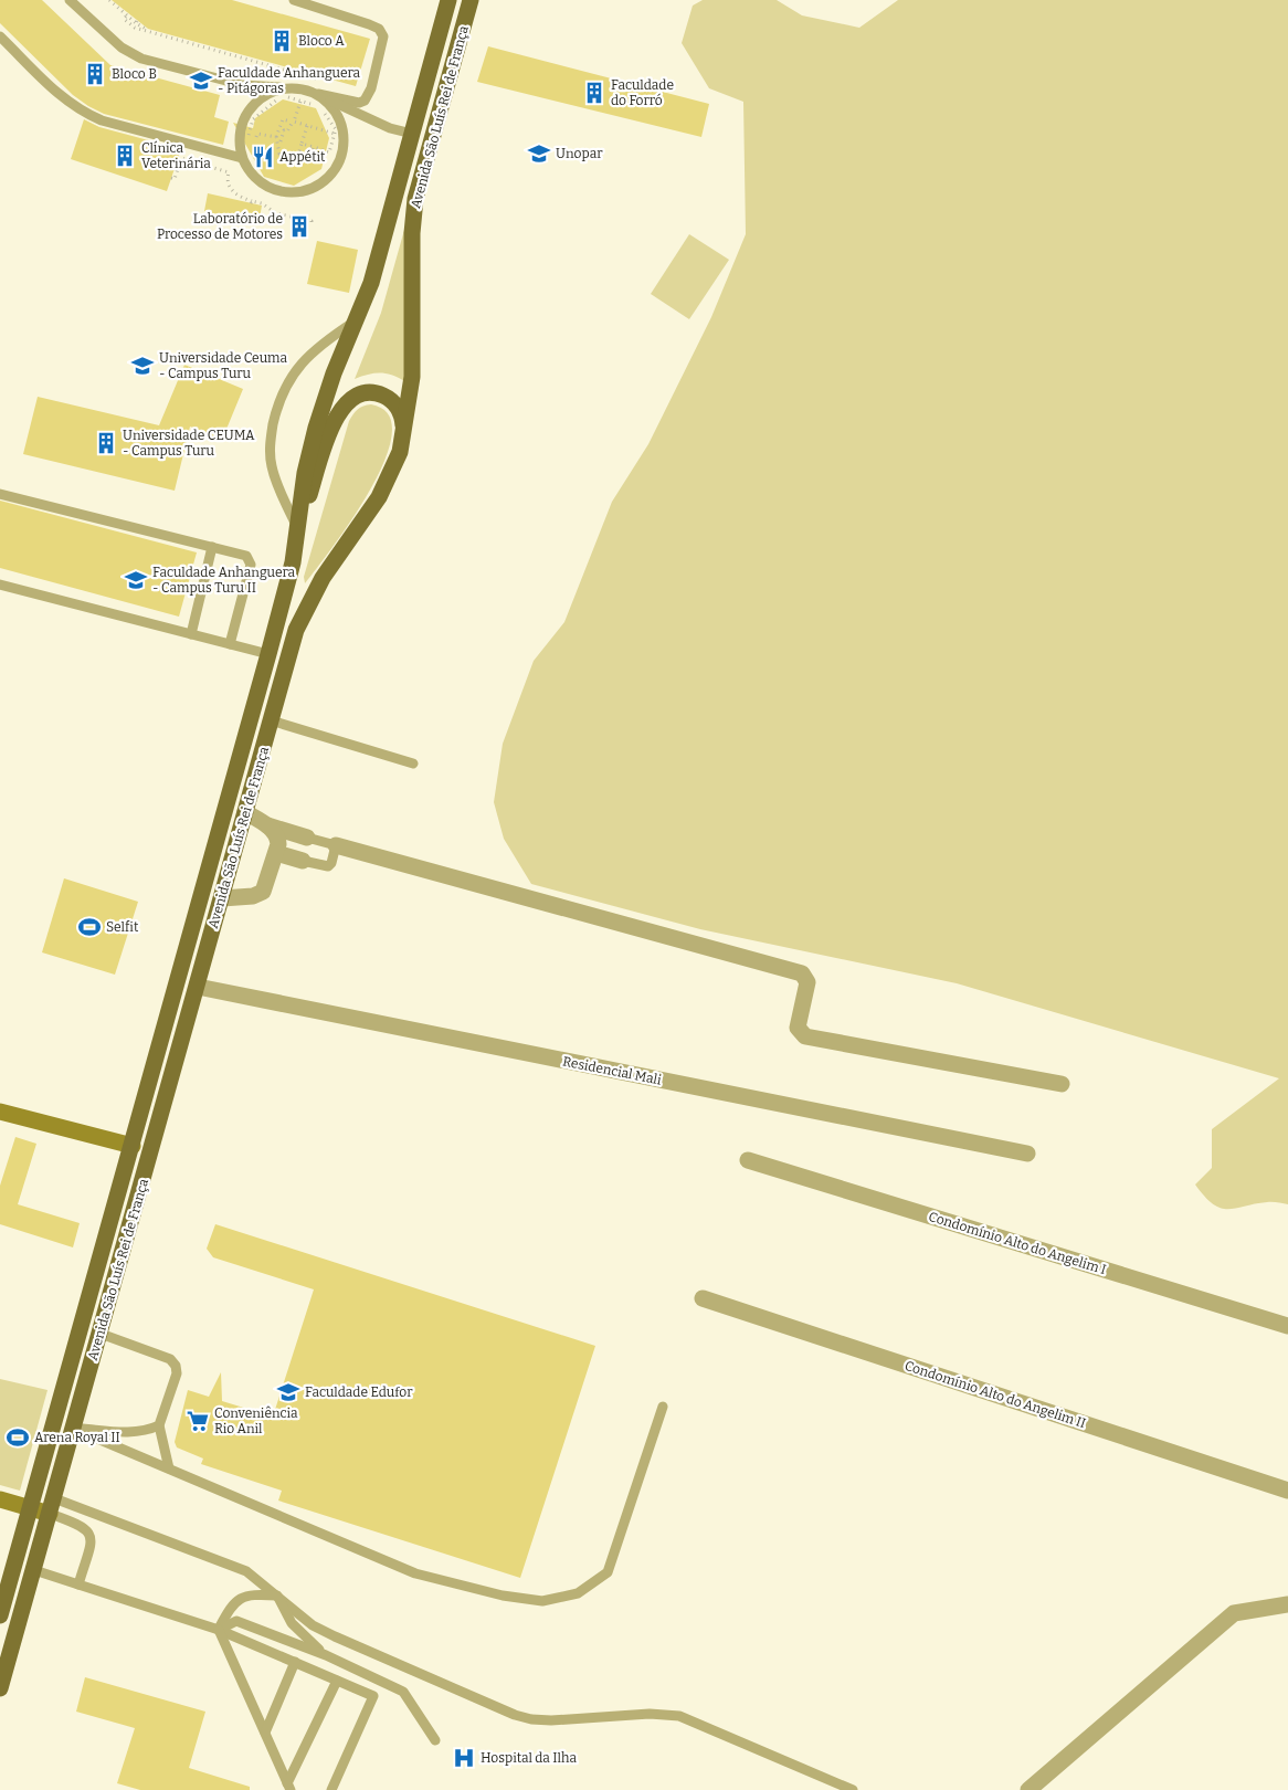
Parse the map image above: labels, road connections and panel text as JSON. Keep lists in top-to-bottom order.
{
  "streets": {
    "main road": ["Avenida São Luís Rei de França"],
    "street": ["Residencial Mali", "Condomínio Alto do Angelim I", "Condomínio Alto do Angelim II"]
  },
  "crossings": [
    ["Avenida São Luís Rei de França", "Residencial Mali"]
  ],
  "places": {
    "building": [
      "Bloco A",
      "Bloco B",
      "Faculdade do Forró",
      "Clínica Veterinária",
      "Laboratório de Processo de Motores",
      "Universidade CEUMA - Campus Turu"
    ],
    "school or university": [
      "Faculdade Anhanguera - Pitágoras",
      "Unopar",
      "Universidade Ceuma - Campus Turu",
      "Faculdade Anhanguera - Campus Turu II",
      "Faculdade Edufor"
    ],
    "restaurant": ["Appétit"],
    "sports": ["Selfit", "Arena Royal II"],
    "supermarket": ["Conveniência Rio Anil"],
    "hospital": ["Hospital da Ilha"]
  }
}
